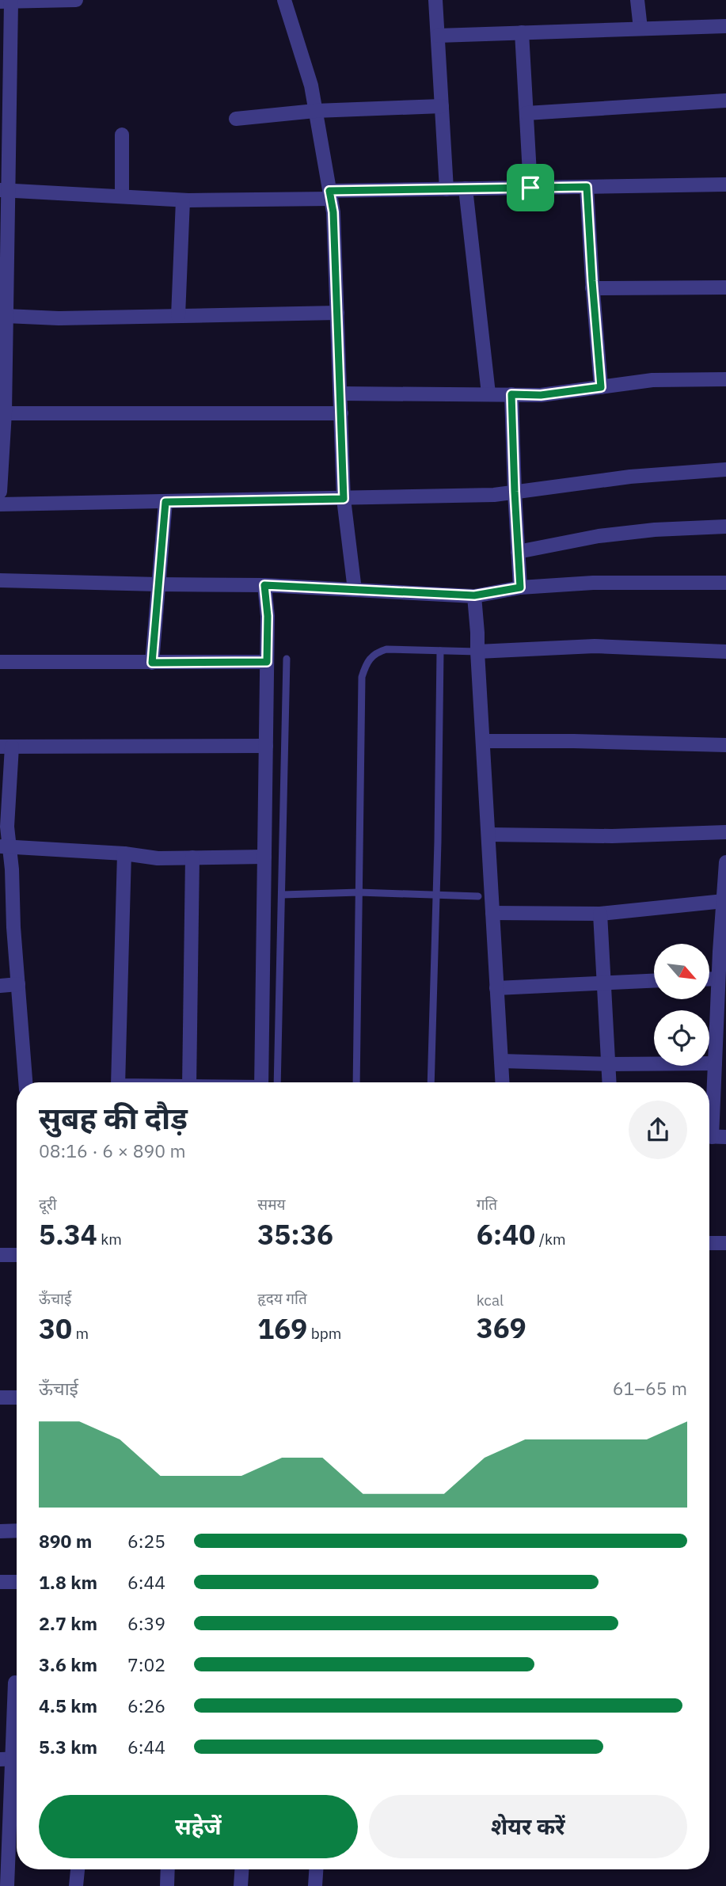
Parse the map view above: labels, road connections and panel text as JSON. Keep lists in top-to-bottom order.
{
  "north": "bottom right",
  "page": {
    "heading": ["सुबह की दौड़", "08:16 · 6 × 890 m"],
    "stats": [
      ["दूरी", "5.34 km"],
      ["समय", "35:36"],
      ["गति", "6:40 /km"],
      ["ऊँचाई", "30 m"],
      ["हृदय गति", "169 bpm"],
      ["kcal", "369"]
    ],
    "chart": ["ऊँचाई", "61–65 m"],
    "list": [
      {
        "name": "890 m",
        "note": "6:25"
      },
      {
        "name": "1.8 km",
        "note": "6:44"
      },
      {
        "name": "2.7 km",
        "note": "6:39"
      },
      {
        "name": "3.6 km",
        "note": "7:02"
      },
      {
        "name": "4.5 km",
        "note": "6:26"
      },
      {
        "name": "5.3 km",
        "note": "6:44"
      }
    ],
    "buttons": ["सहेजें", "शेयर करें"]
  }
}
